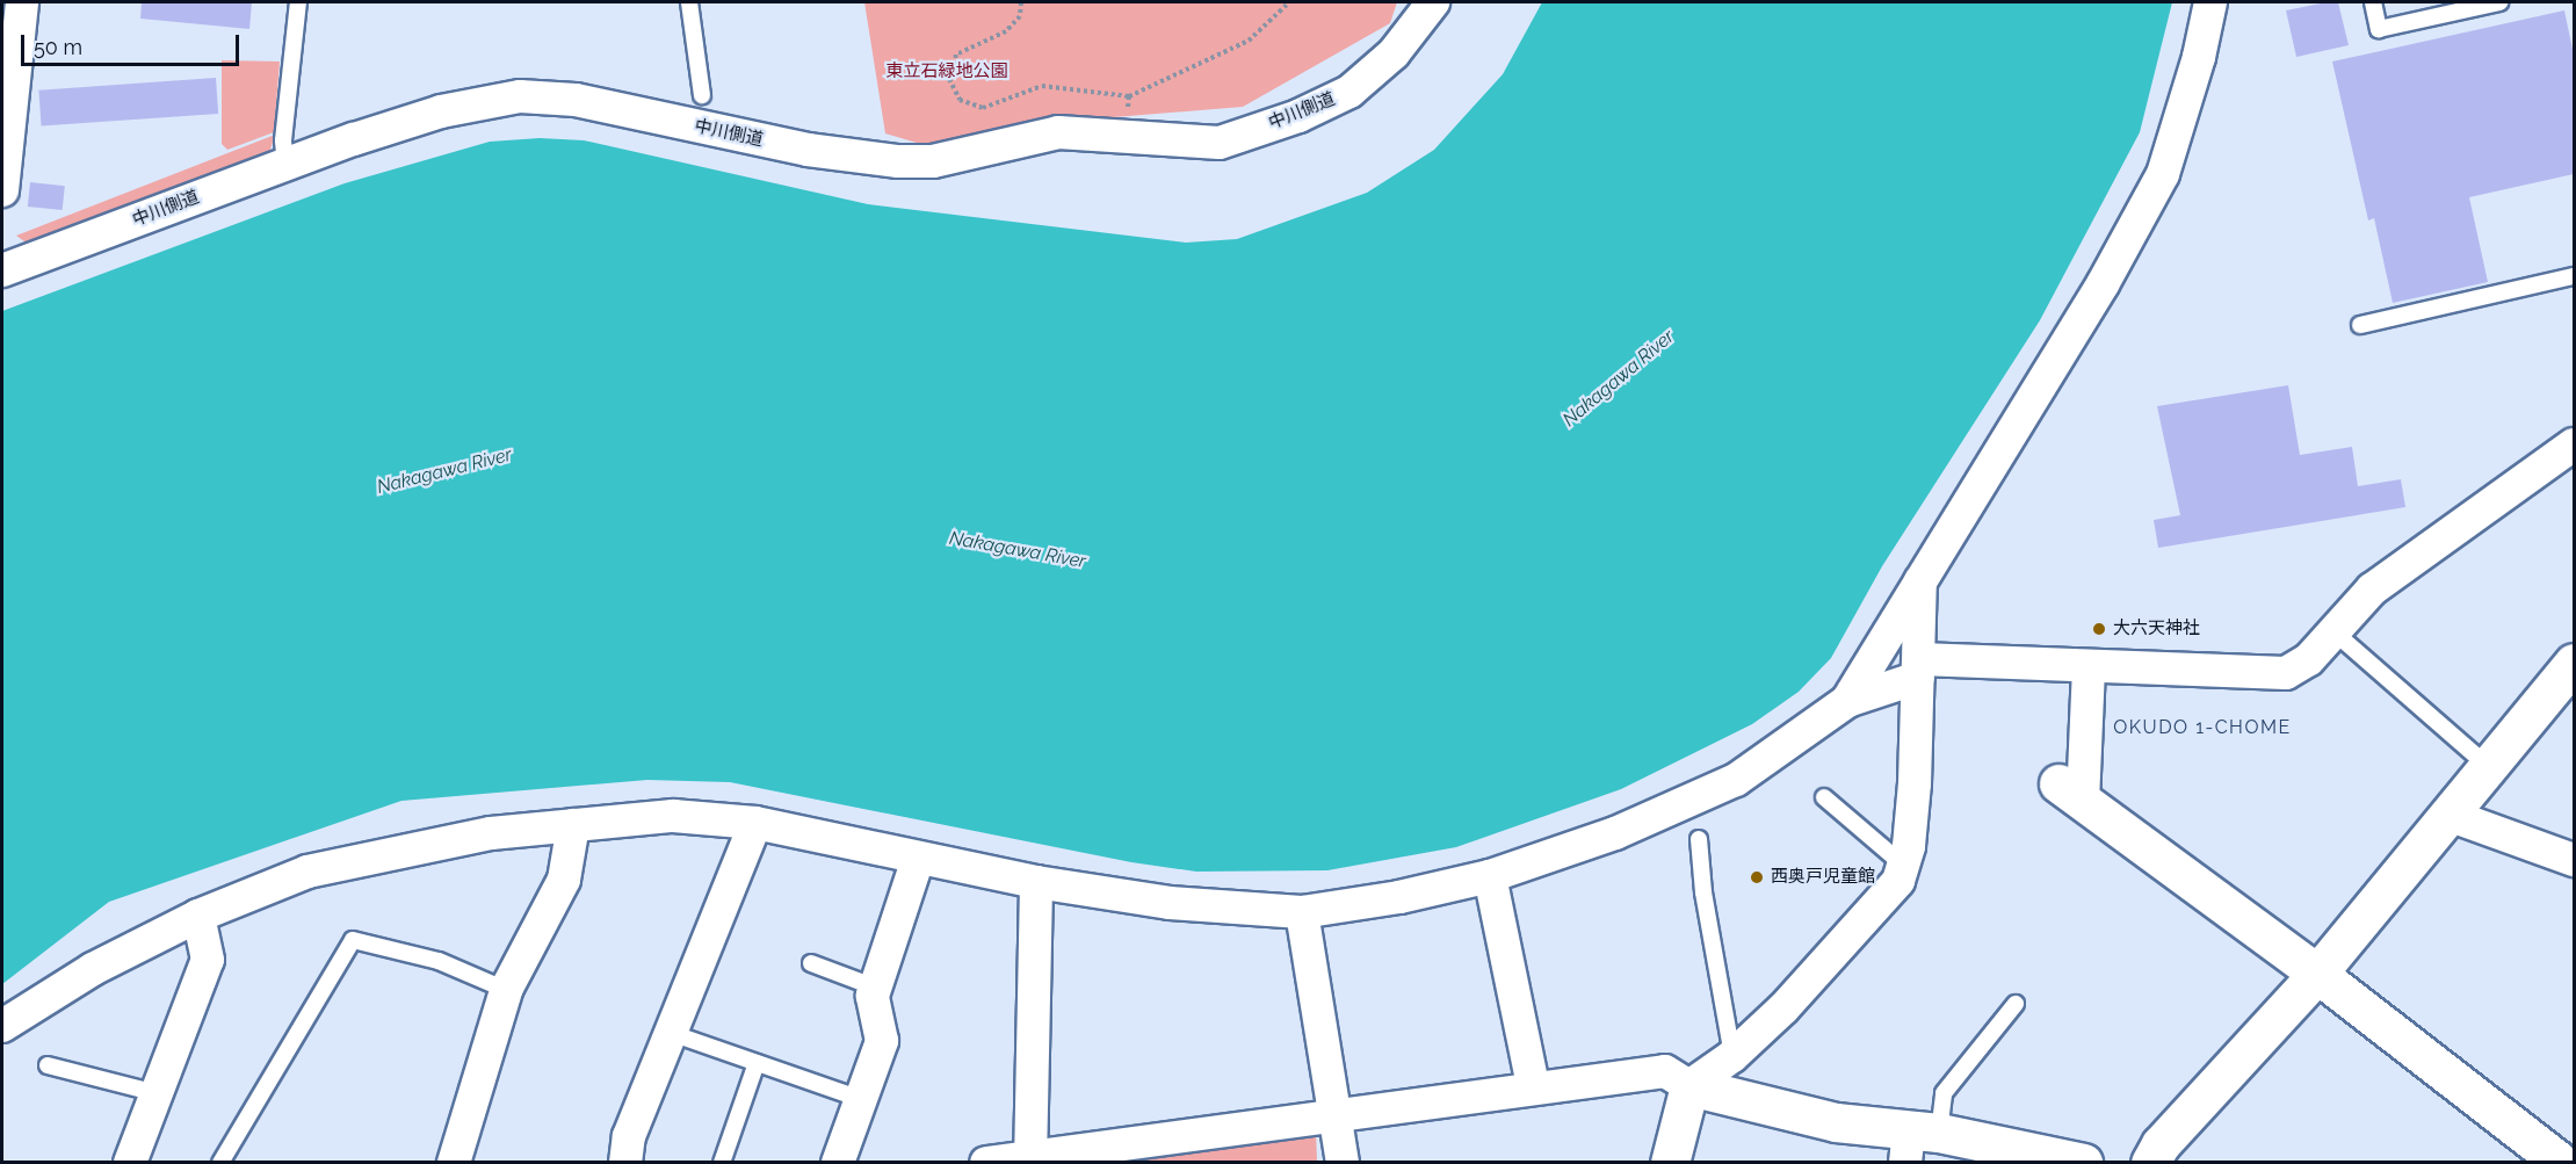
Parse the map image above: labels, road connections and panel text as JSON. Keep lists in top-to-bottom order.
{
  "streets": {
    "street": ["中川側道"]
  },
  "districts": ["OKUDO 1-CHOME"],
  "water": ["Nakagawa River"],
  "parks": ["東立石緑地公園"],
  "places": ["大六天神社", "西奥戸児童館"],
  "scale_bar": "50 m"
}
